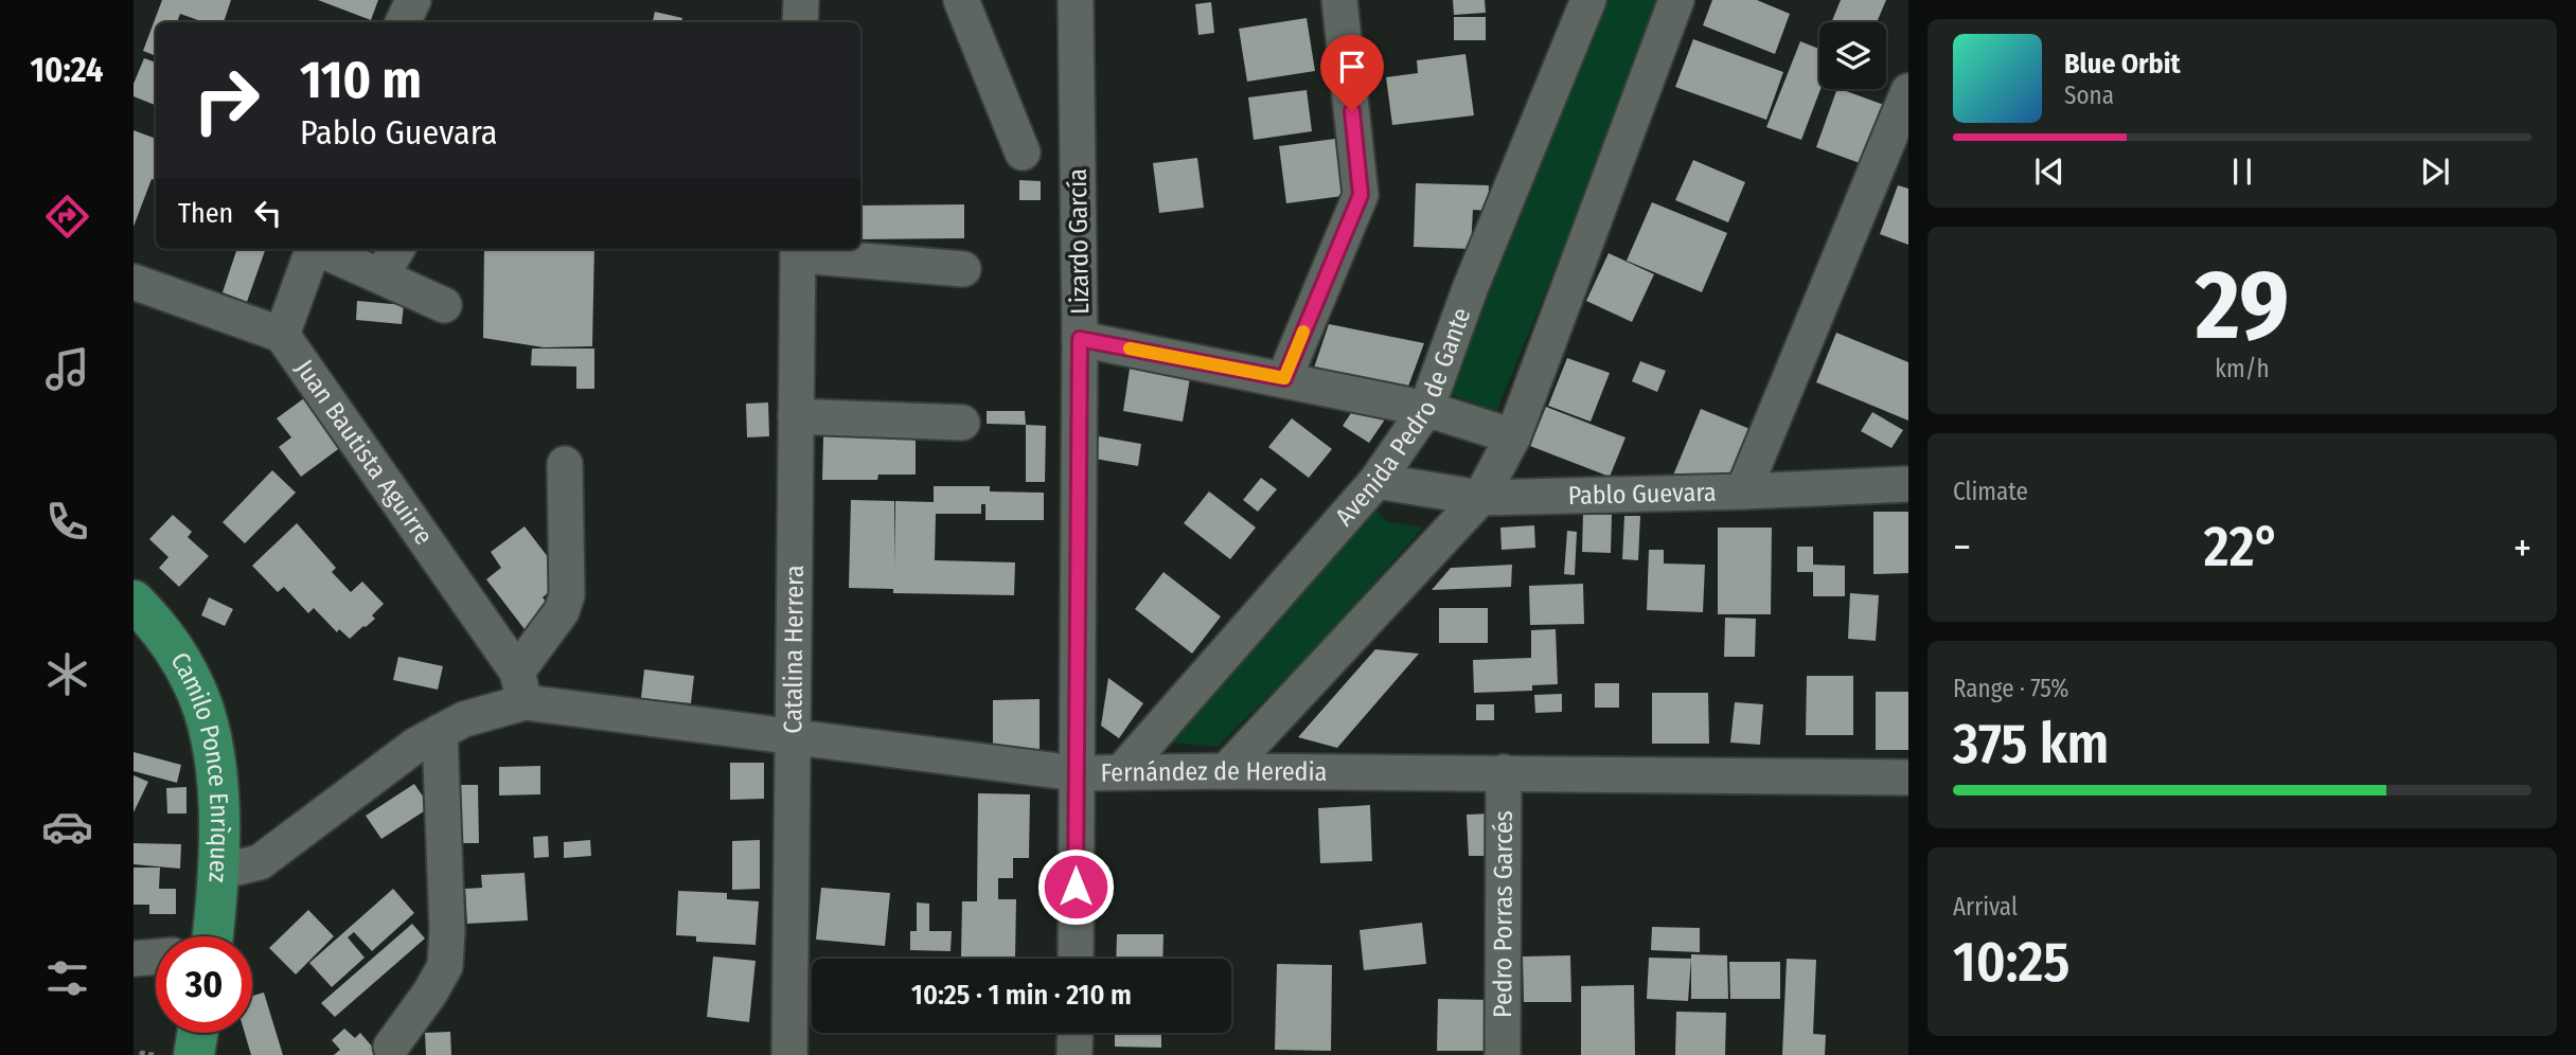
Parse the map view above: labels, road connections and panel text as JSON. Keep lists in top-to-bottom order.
{
  "streets": {
    "main road": ["Camilo Ponce Enrìquez"],
    "street": [
      "Lizardo García",
      "Avenida Pedro de Gante",
      "Juan Bautista Aguirre",
      "Pablo Guevara",
      "Catalina Herrera",
      "Fernández de Heredia",
      "Pedro Porras Garcés"
    ]
  },
  "crossings": [
    ["Lizardo García", "Fernández de Heredia"],
    ["Avenida Pedro de Gante", "Pablo Guevara"],
    ["Avenida Pedro de Gante", "Fernández de Heredia"],
    ["Juan Bautista Aguirre", "Fernández de Heredia"],
    ["Catalina Herrera", "Fernández de Heredia"],
    ["Fernández de Heredia", "Pedro Porras Garcés"]
  ],
  "page": {
    "tabs": "10:24",
    "turn": ["110 m", "Pablo Guevara"],
    "song": ["Blue Orbit", "Sona"],
    "then": "Then",
    "tile": [
      ["29", "km/h"],
      "Climate",
      ["Range · 75%", "375 km"],
      ["Arrival", "10:25"]
    ],
    "heat": ["−", "22°", "+"],
    "limit": "30",
    "trip": "10:25 · 1 min · 210 m"
  }
}
